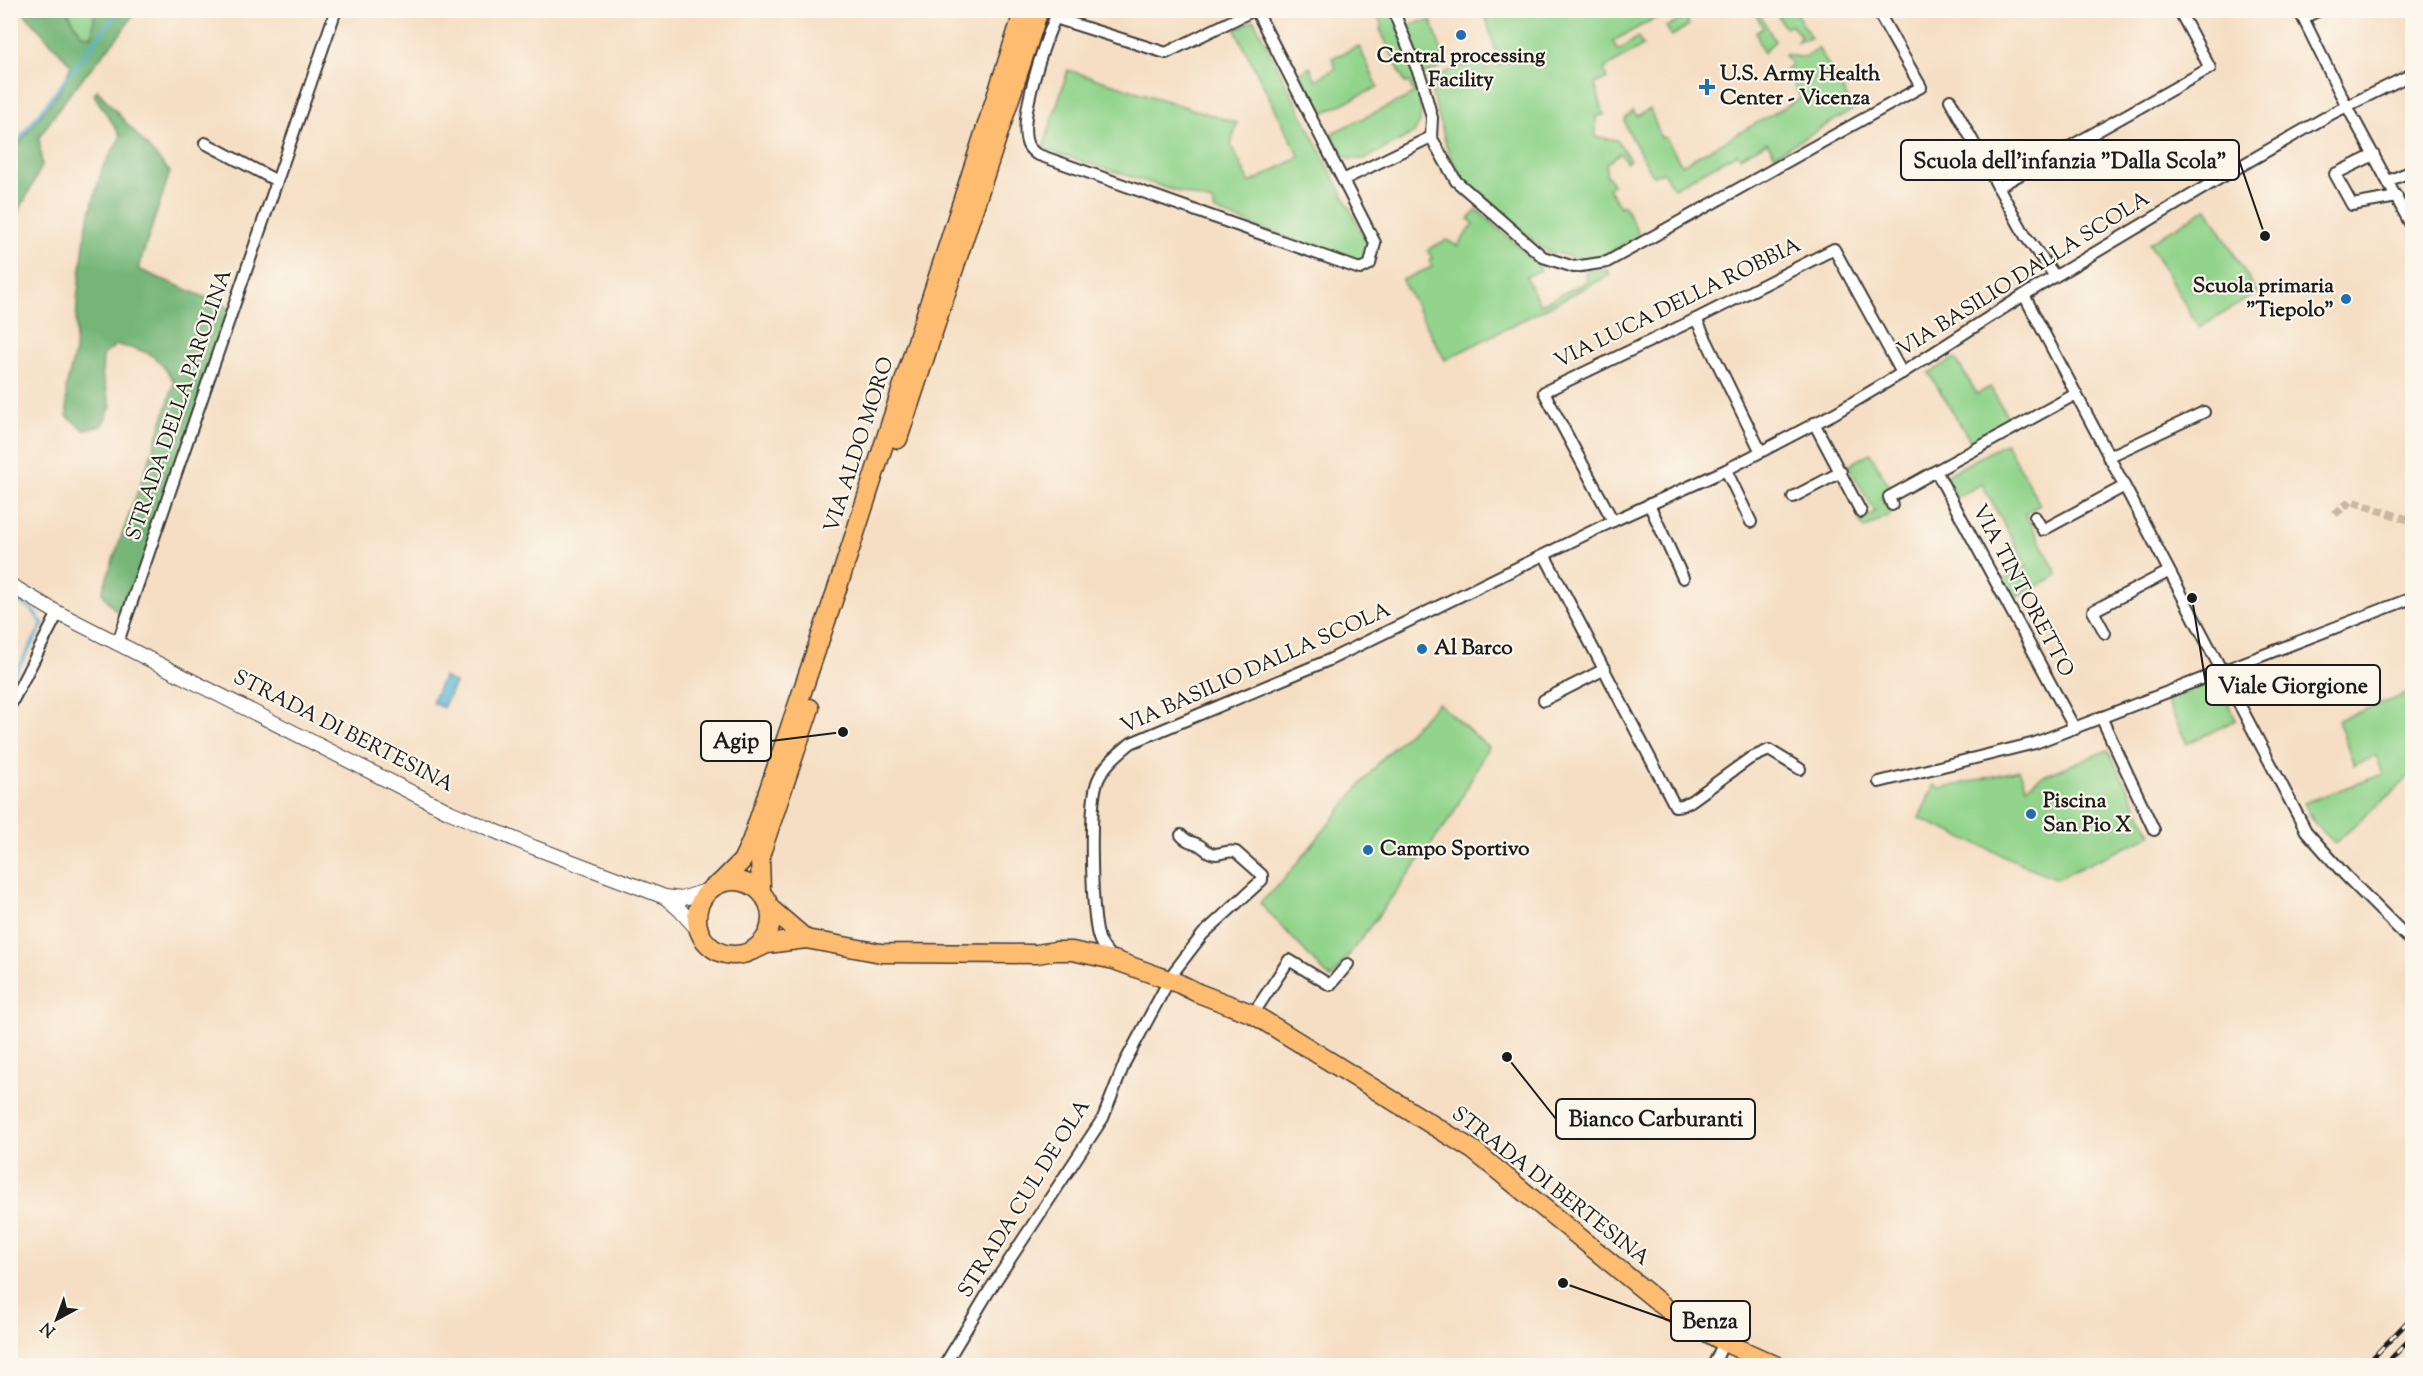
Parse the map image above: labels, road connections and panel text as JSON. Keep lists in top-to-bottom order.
{
  "streets": {
    "main road": ["VIA ALDO MORO", "STRADA DI BERTESINA"],
    "street": [
      "VIA BASILIO DALLA SCOLA",
      "VIA LUCA DELLA ROBBIA",
      "STRADA DELLA PAROLINA",
      "VIA TINTORETTO",
      "STRADA CUL DE OLA"
    ]
  },
  "crossings": [
    ["VIA BASILIO DALLA SCOLA", "VIA LUCA DELLA ROBBIA"],
    ["VIA BASILIO DALLA SCOLA", "STRADA DI BERTESINA"],
    ["STRADA DELLA PAROLINA", "STRADA DI BERTESINA"],
    ["VIA ALDO MORO", "STRADA DI BERTESINA"],
    ["STRADA DI BERTESINA", "STRADA CUL DE OLA"]
  ],
  "places": {
    "other": [
      "Central processing Facility",
      "Scuola dell'infanzia \"Dalla Scola\"",
      "Scuola primaria \"Tiepolo\"",
      "Viale Giorgione",
      "Al Barco",
      "Agip",
      "Piscina San Pio X",
      "Campo Sportivo",
      "Bianco Carburanti",
      "Benza"
    ],
    "health": ["U.S. Army Health Center - Vicenza"]
  },
  "north": "bottom left"
}
